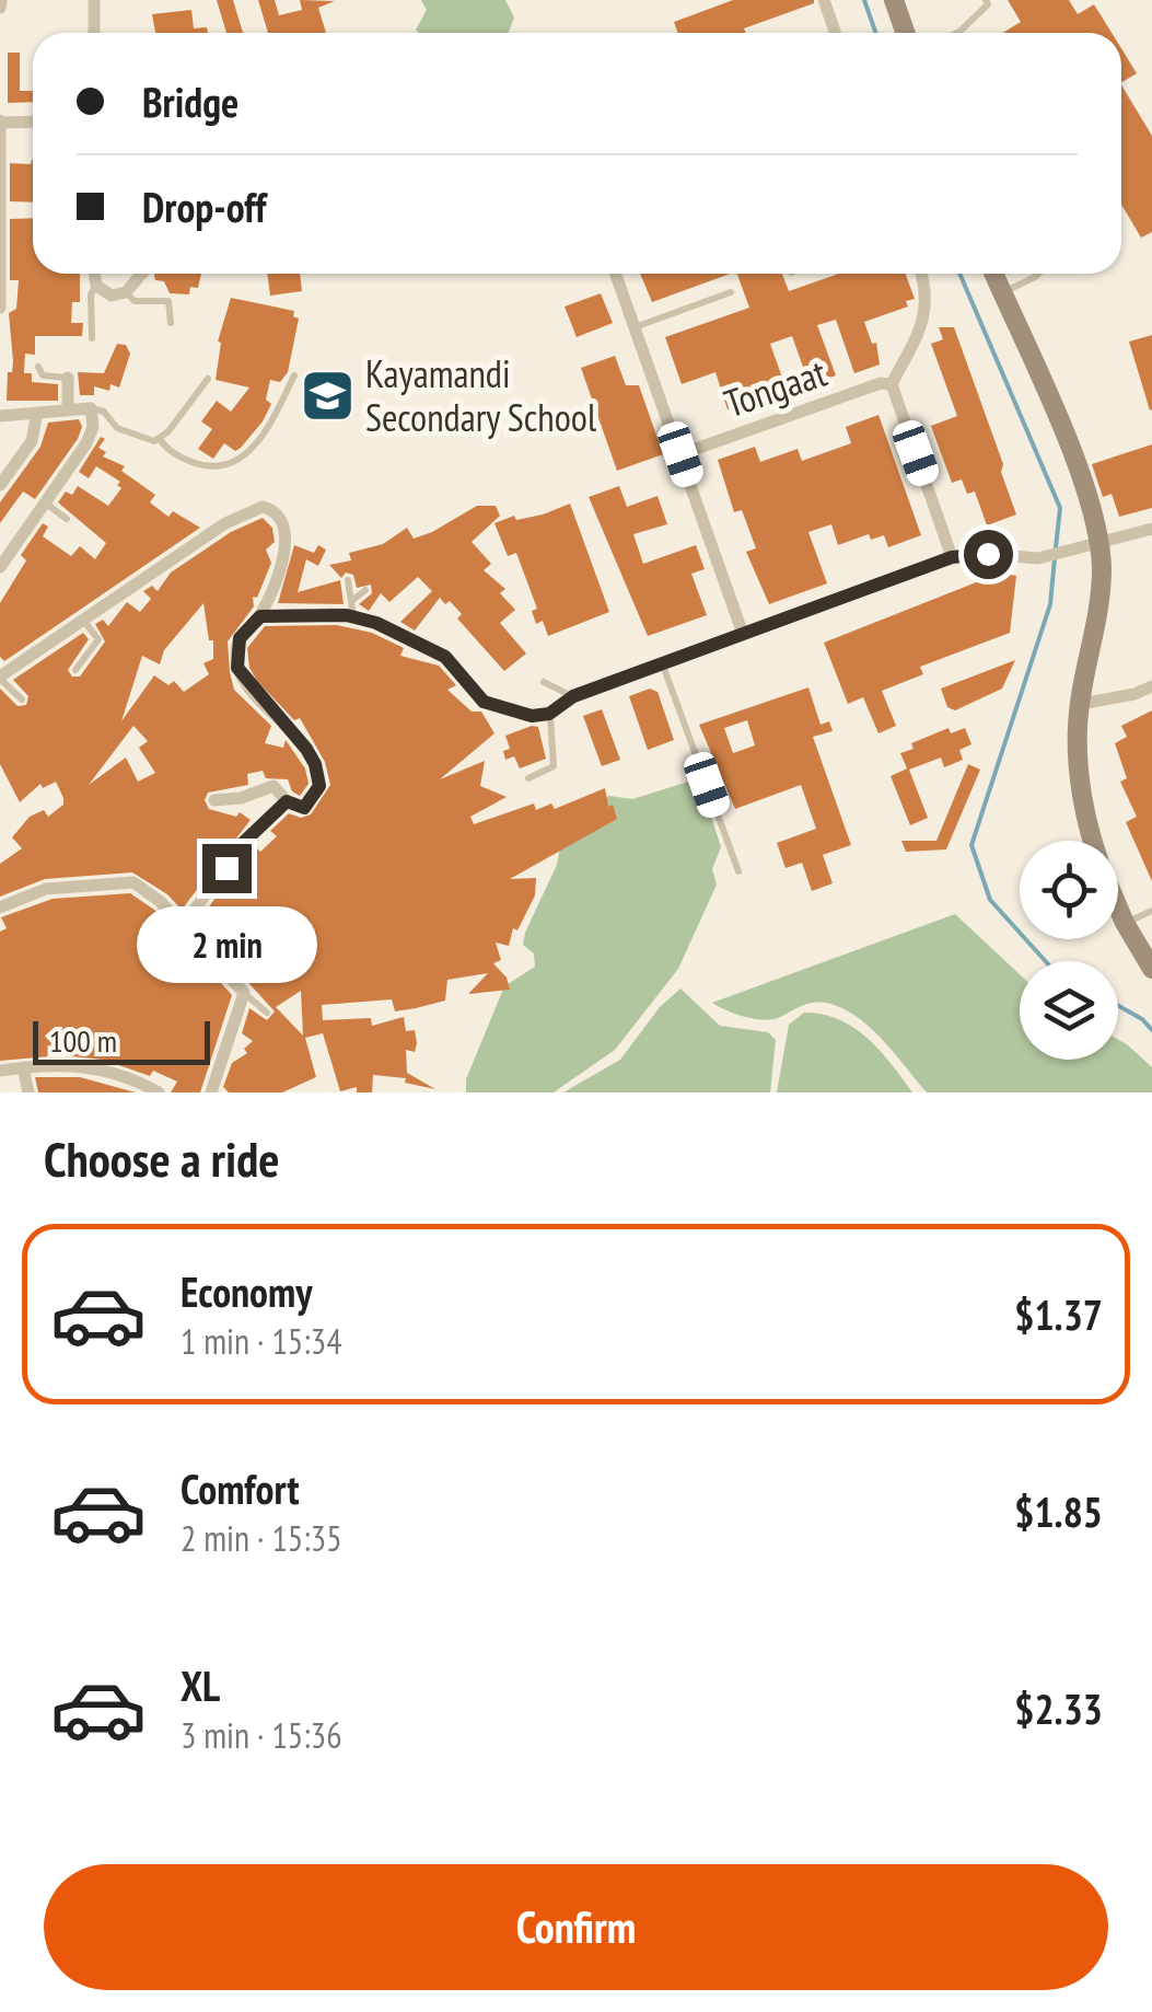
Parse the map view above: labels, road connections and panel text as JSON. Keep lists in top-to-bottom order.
{
  "streets": {
    "street": ["Tongaat"]
  },
  "places": {
    "school or university": ["Kayamandi Secondary School"]
  },
  "scale_bar": "100 m",
  "page": {
    "banner": ["Bridge", "Drop-off"],
    "bubble": "2 min",
    "scale": "100 m",
    "heading": "Choose a ride",
    "list": [
      {
        "name": "Economy",
        "note": "1 min · 15:34",
        "value": "$1.37"
      },
      {
        "name": "Comfort",
        "note": "2 min · 15:35",
        "value": "$1.85"
      },
      {
        "name": "XL",
        "note": "3 min · 15:36",
        "value": "$2.33"
      }
    ],
    "buttons": "Confirm"
  }
}
